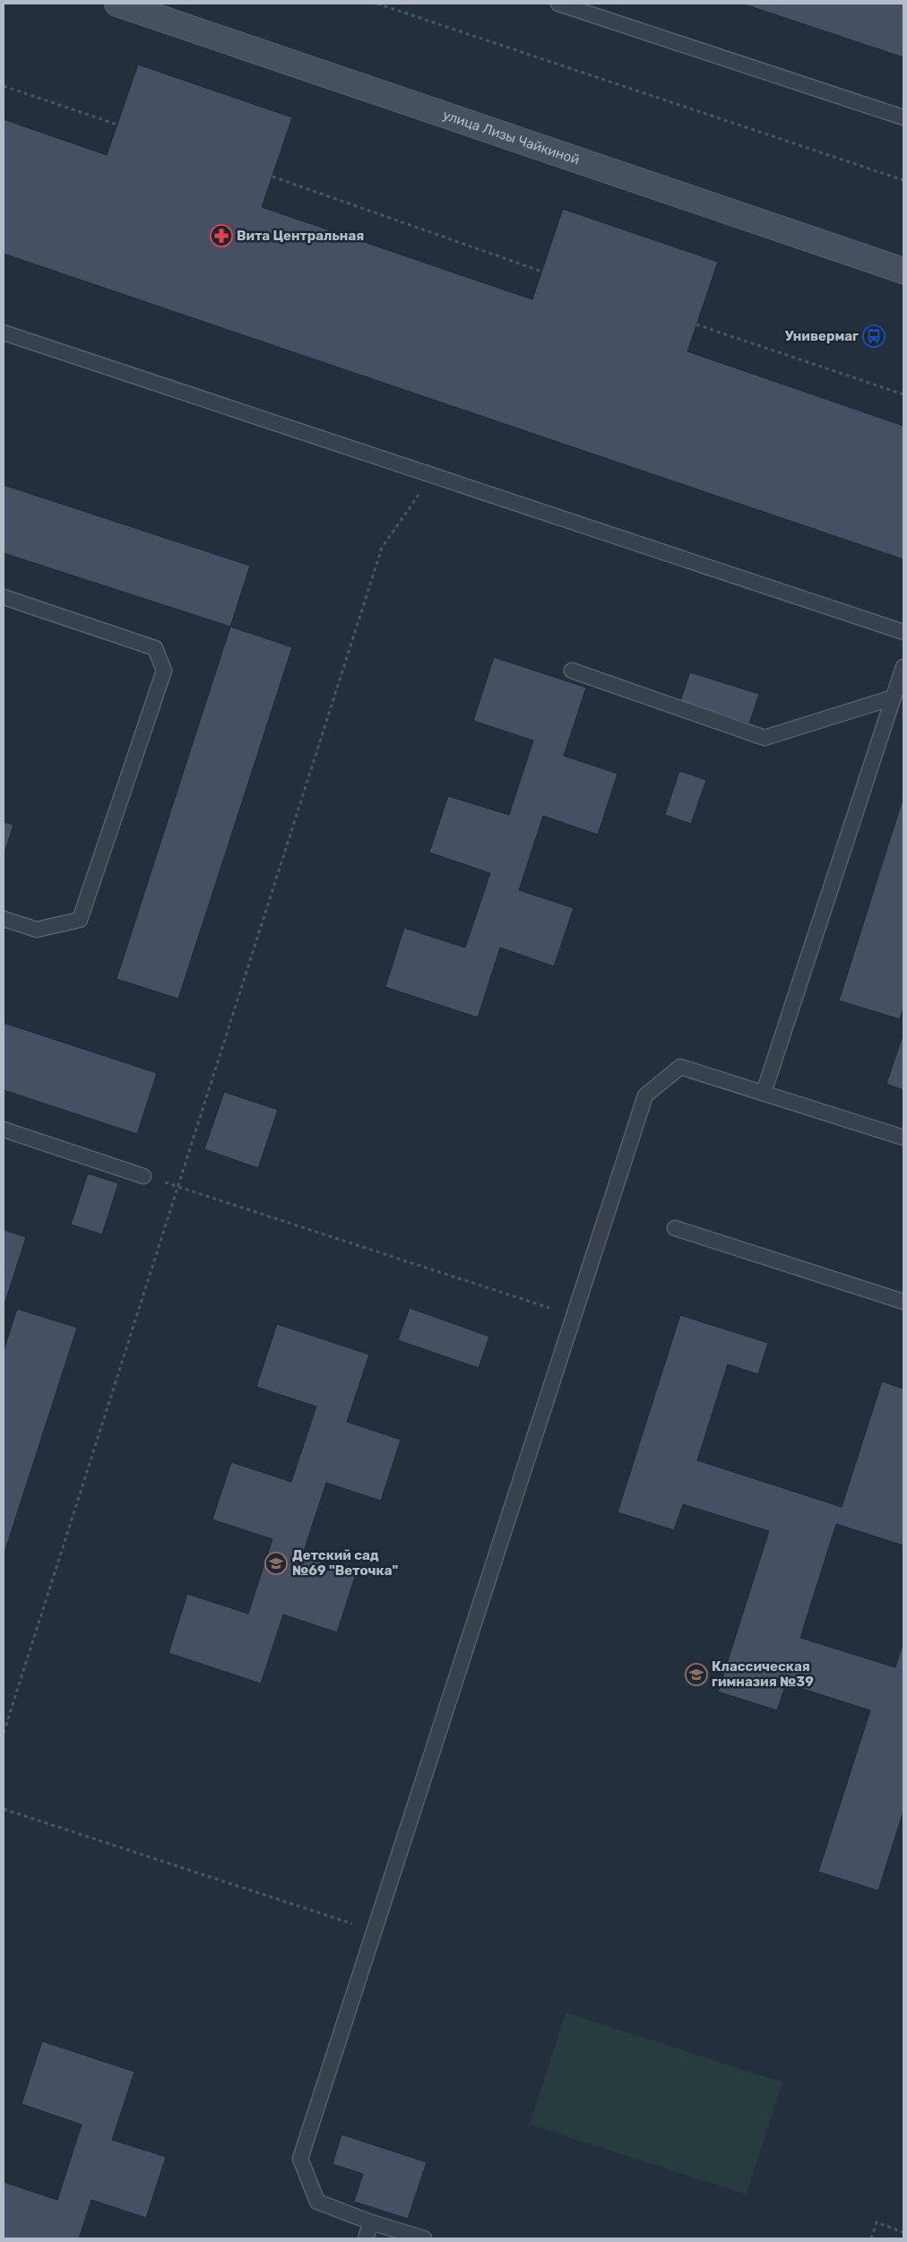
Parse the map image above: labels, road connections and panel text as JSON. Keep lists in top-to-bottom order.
{
  "streets": {
    "main road": ["улица Лизы Чайкиной"]
  },
  "places": {
    "pharmacy": ["Вита Центральная"],
    "bus stop": ["Универмаг"],
    "school or university": ["Детский сад №69 \"Веточка\"", "Классическая гимназия №39"]
  }
}
